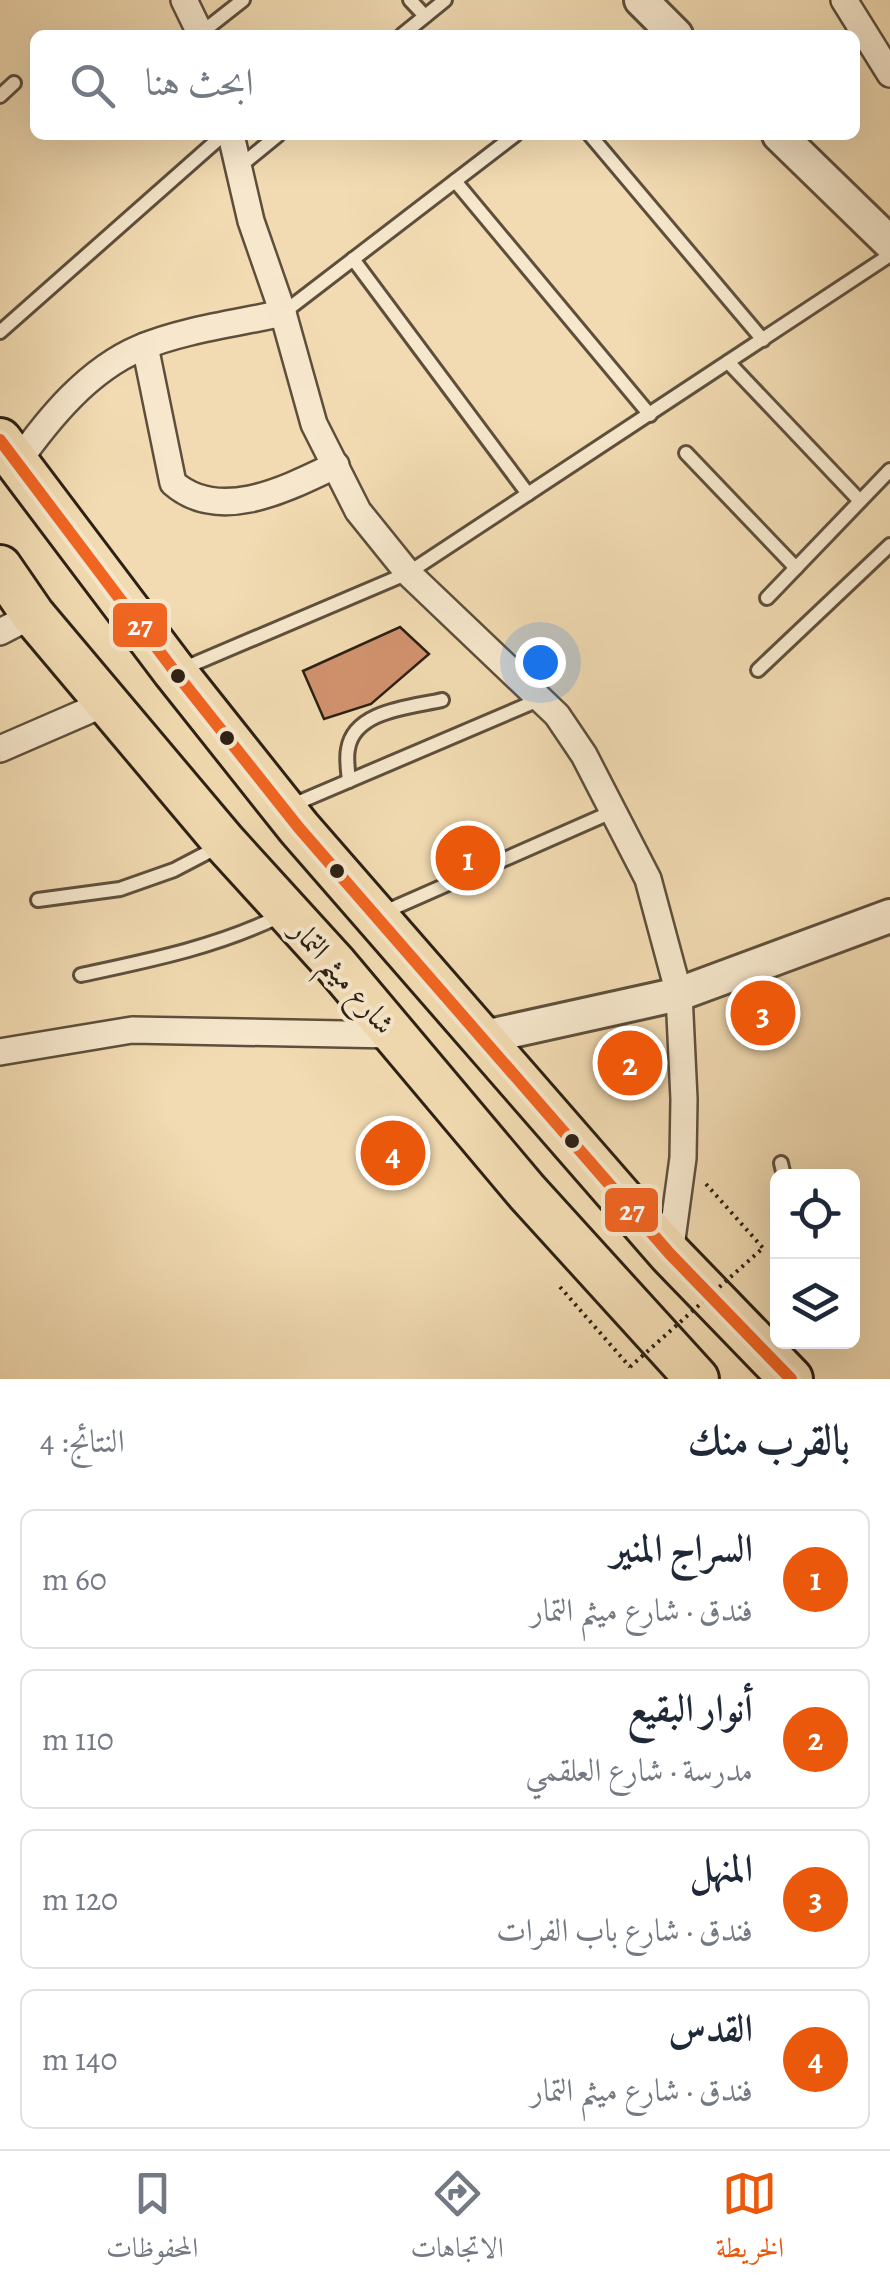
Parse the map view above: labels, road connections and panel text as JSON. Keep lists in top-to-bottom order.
{
  "streets": {
    "highway": ["شارع ميثم التمار"]
  },
  "lines": ["transit line 27"],
  "page": {
    "search": "ابحث هنا",
    "pins": [
      "1",
      "3",
      "2",
      "4"
    ],
    "heading": ["بالقرب منك", "النتائج: 4"],
    "list": [
      {
        "mark": "1",
        "name": "السراج المنير",
        "note": "فندق · شارع ميثم التمار",
        "value": "60 m"
      },
      {
        "mark": "2",
        "name": "أنوار البقيع",
        "note": "مدرسة · شارع العلقمي",
        "value": "110 m"
      },
      {
        "mark": "3",
        "name": "المنهل",
        "note": "فندق · شارع باب الفرات",
        "value": "120 m"
      },
      {
        "mark": "4",
        "name": "القدس",
        "note": "فندق · شارع ميثم التمار",
        "value": "140 m"
      }
    ],
    "nav": ["الخريطة", "الاتجاهات", "المحفوظات"]
  }
}
